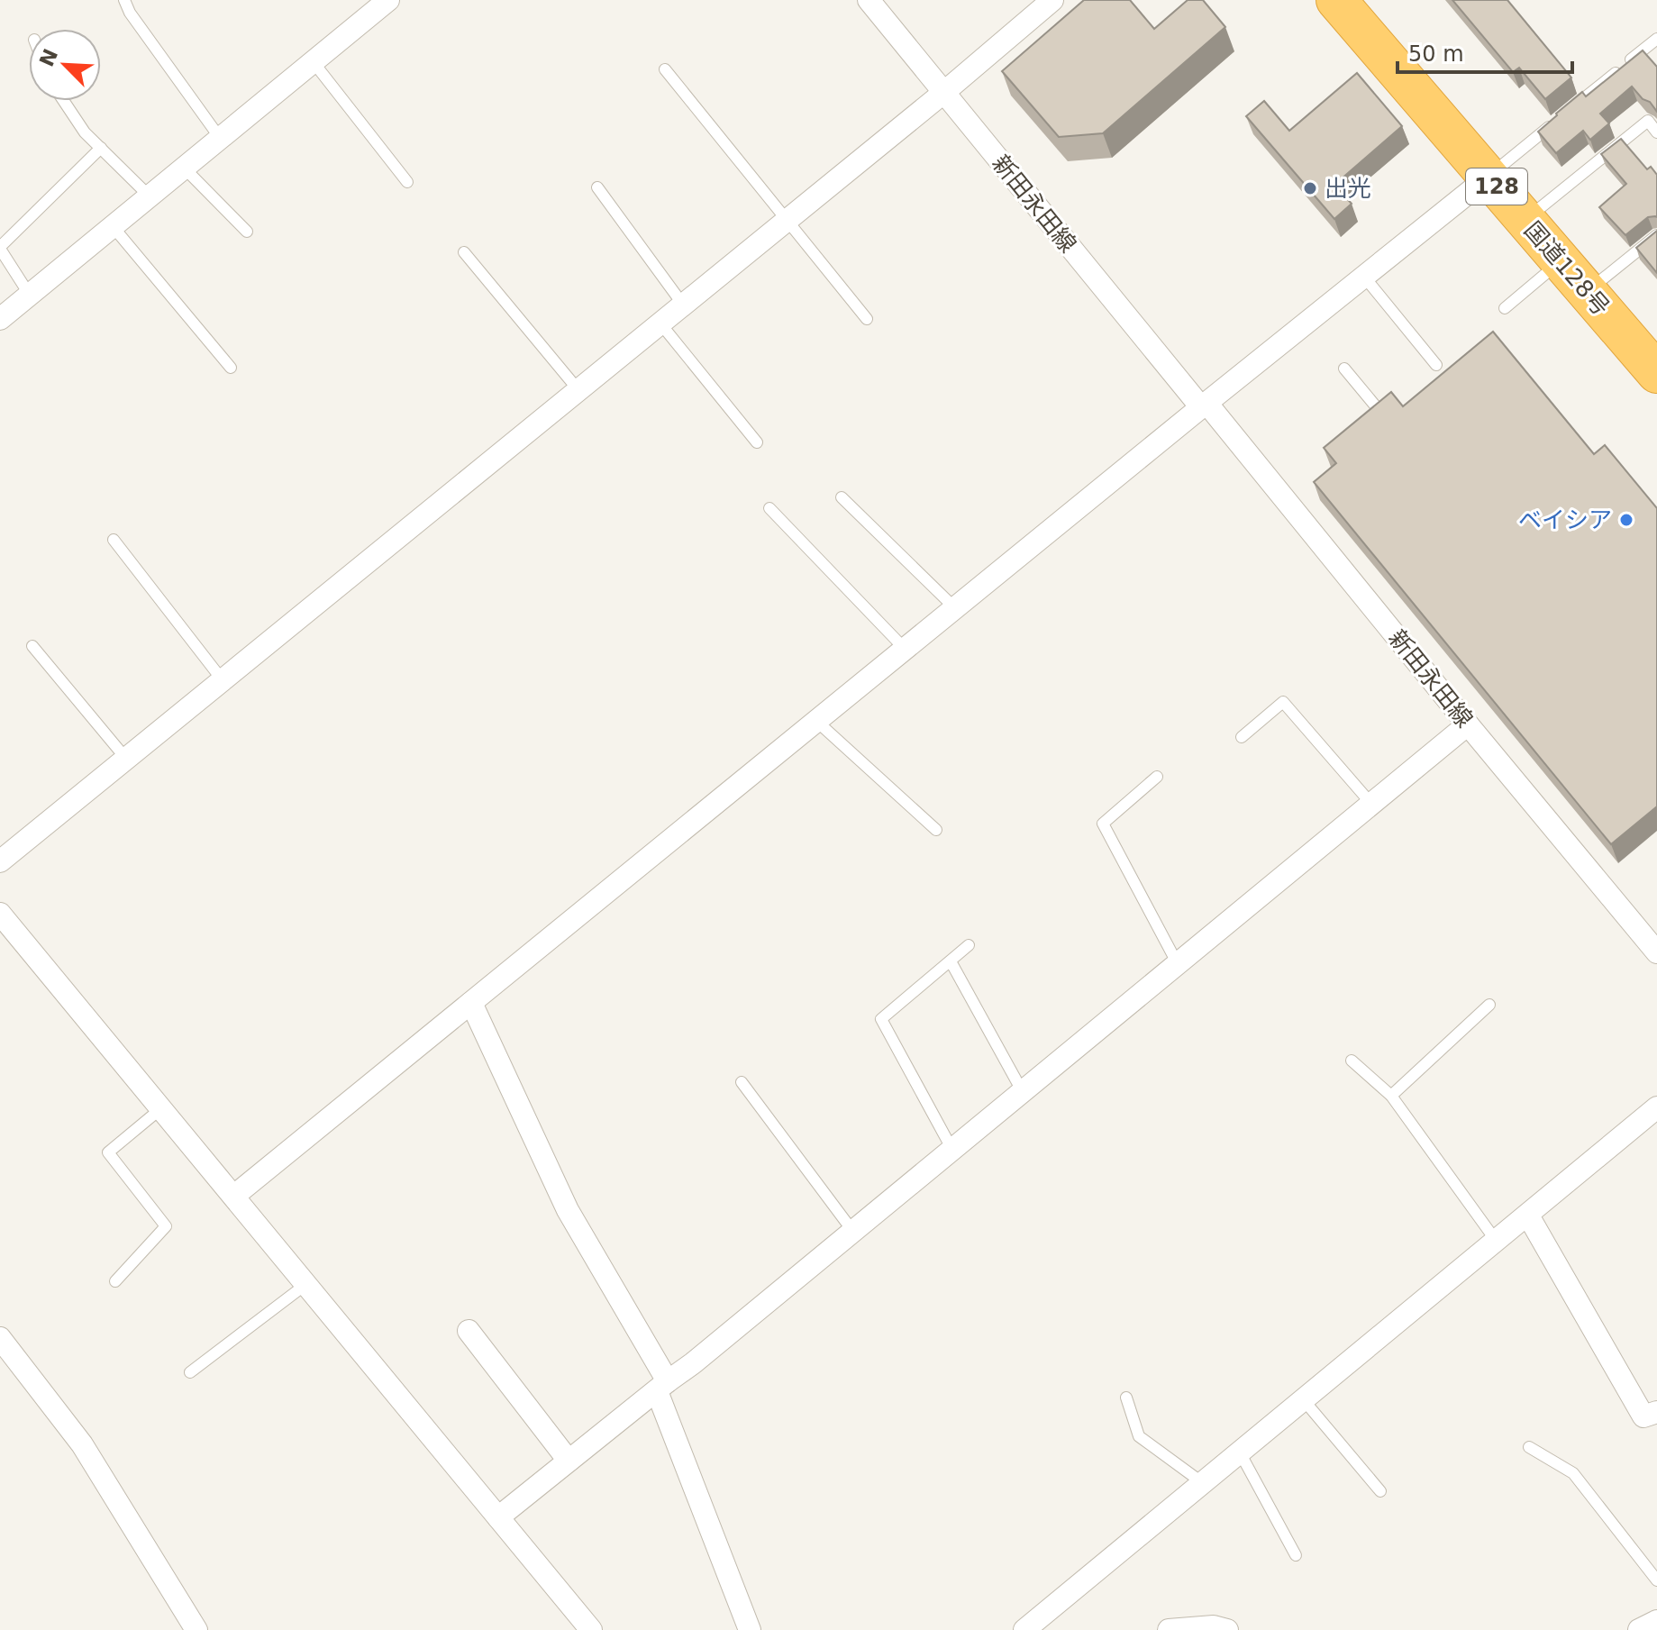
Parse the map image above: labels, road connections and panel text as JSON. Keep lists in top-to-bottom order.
{
  "streets": {
    "highway": ["128", "国道128号"],
    "street": ["新田永田線"]
  },
  "places": ["出光", "ベイシア"],
  "scale_bar": "50 m",
  "north": "top left"
}
